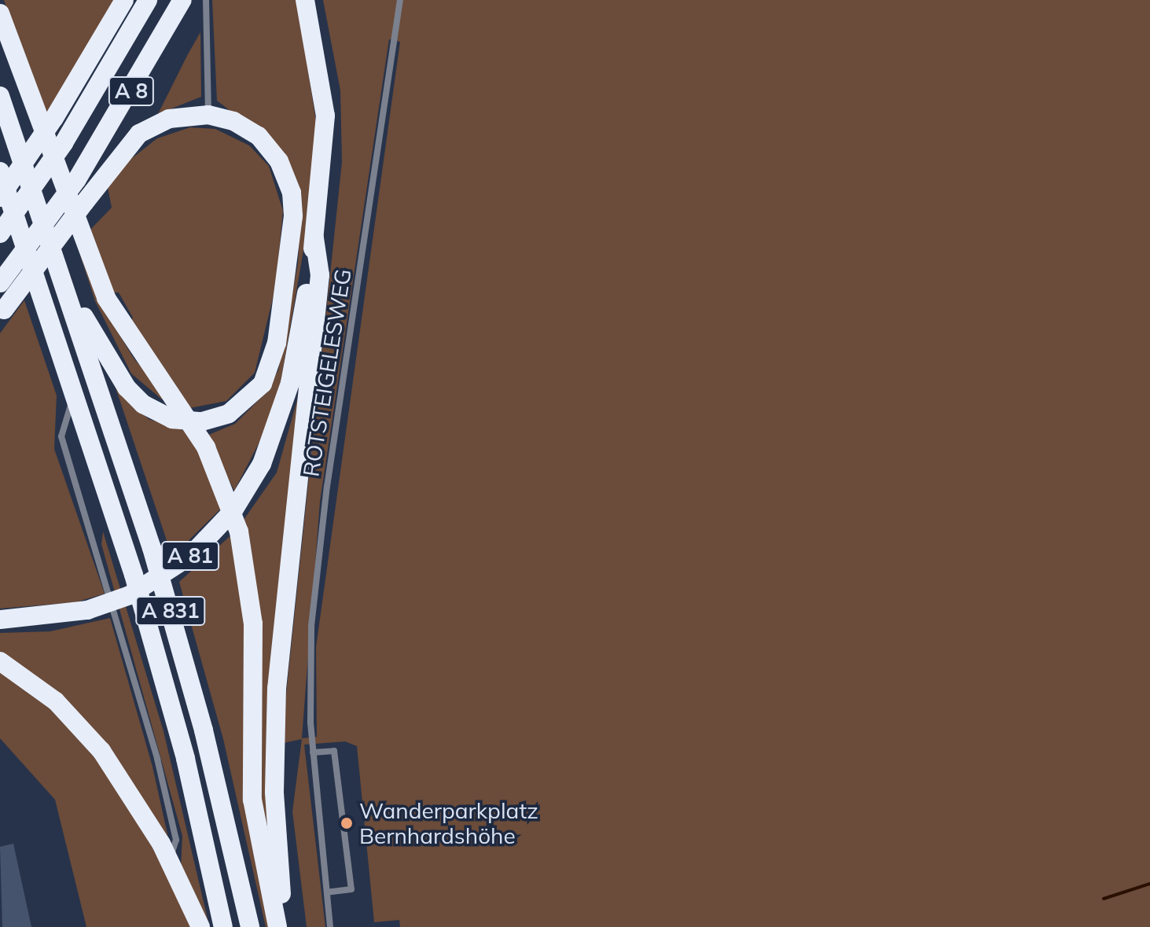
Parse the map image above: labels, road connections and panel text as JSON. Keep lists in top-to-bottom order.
{
  "streets": {
    "highway": ["A 8", "A 81", "A 831"],
    "lane": ["ROTSTEIGELESWEG"]
  },
  "places": ["Wanderparkplatz Bernhardshöhe"]
}
